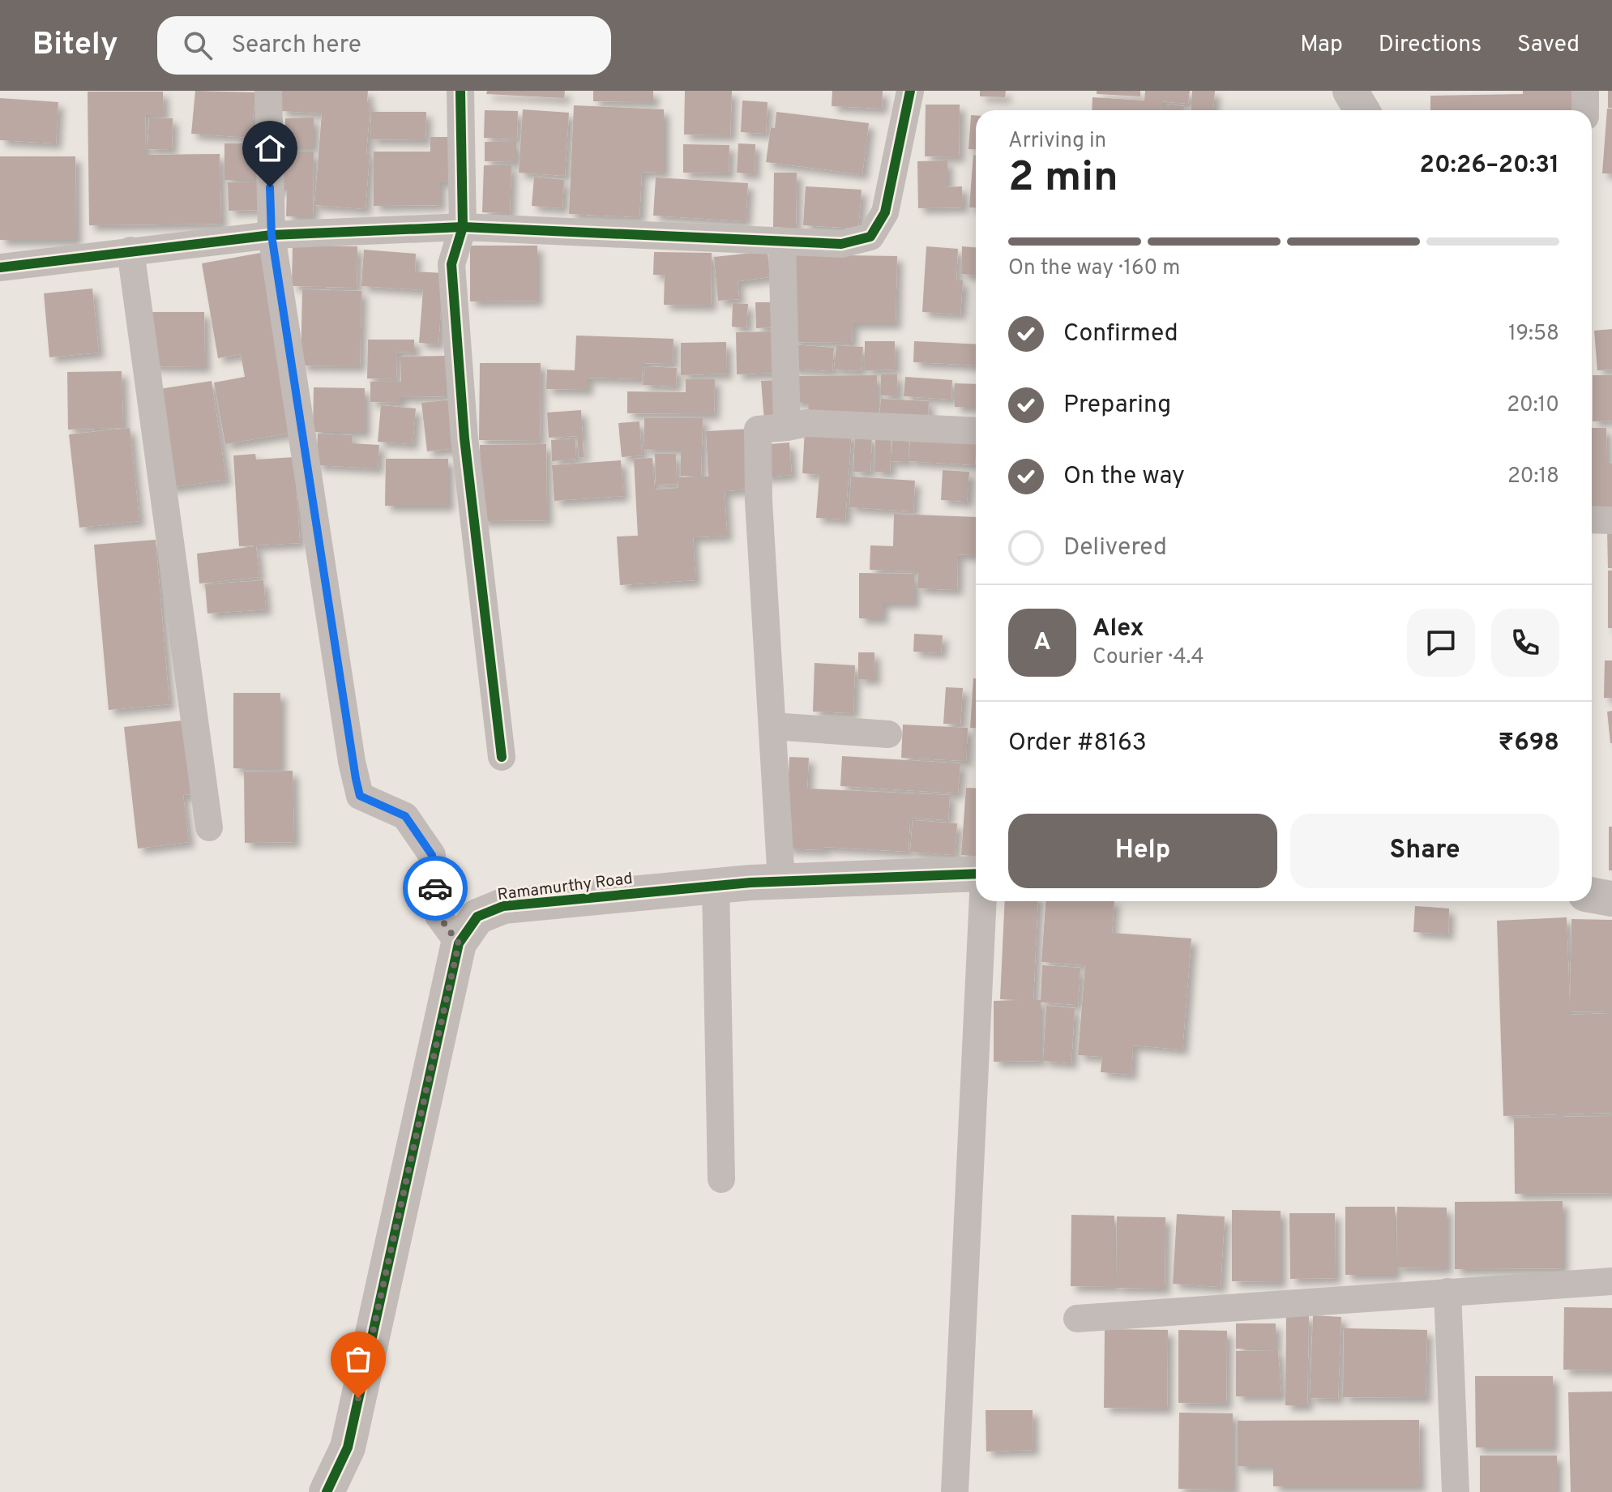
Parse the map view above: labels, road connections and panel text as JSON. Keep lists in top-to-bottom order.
{
  "streets": {
    "street": ["Ramamurthy Road"]
  },
  "page": {
    "header": "Bitely",
    "search": "Search here",
    "nav": ["Map", "Directions", "Saved"],
    "heading": ["2 min", "Arriving in", "20:26–20:31"],
    "panel": [
      "Alex",
      "Courier · 4.4",
      "Order #8163",
      "₹698"
    ],
    "bar": "On the way · 160 m",
    "list": [
      ["Confirmed", "19:58"],
      ["Preparing", "20:10"],
      ["On the way", "20:18"],
      "Delivered"
    ],
    "round": "A",
    "buttons": ["Help", "Share"]
  }
}
